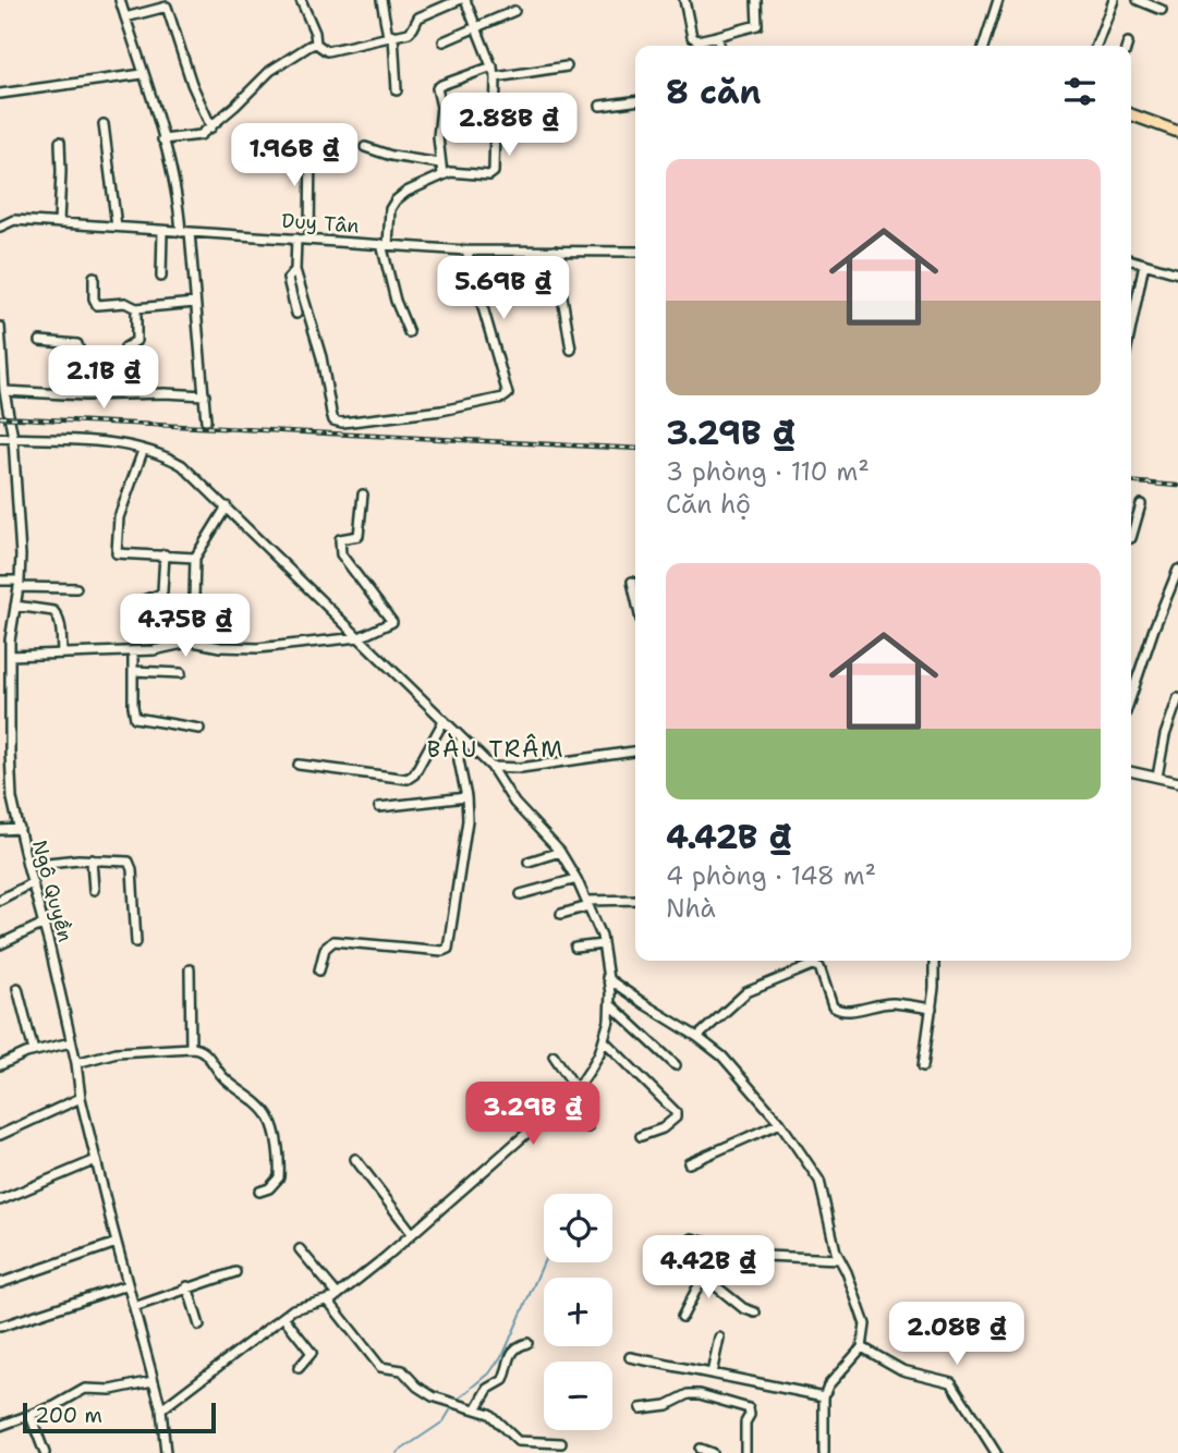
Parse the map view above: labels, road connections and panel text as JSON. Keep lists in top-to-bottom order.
{
  "streets": {
    "street": ["Duy Tân", "Ngô Quyền"]
  },
  "districts": ["BÀU TRÂM"],
  "scale_bar": "200 m",
  "page": {
    "heading": "8 căn",
    "price": [
      "2.88B ₫",
      "1.96B ₫",
      "5.69B ₫",
      "2.1B ₫",
      "4.75B ₫",
      "3.29B ₫",
      "4.42B ₫",
      "2.08B ₫"
    ],
    "list": [
      {
        "name": "3.29B ₫",
        "note": "3 phòng · 110 m² · Căn hộ"
      },
      {
        "name": "4.42B ₫",
        "note": "4 phòng · 148 m² · Nhà"
      }
    ],
    "map_buttons": ["+", "−"],
    "scale": "200 m"
  }
}
